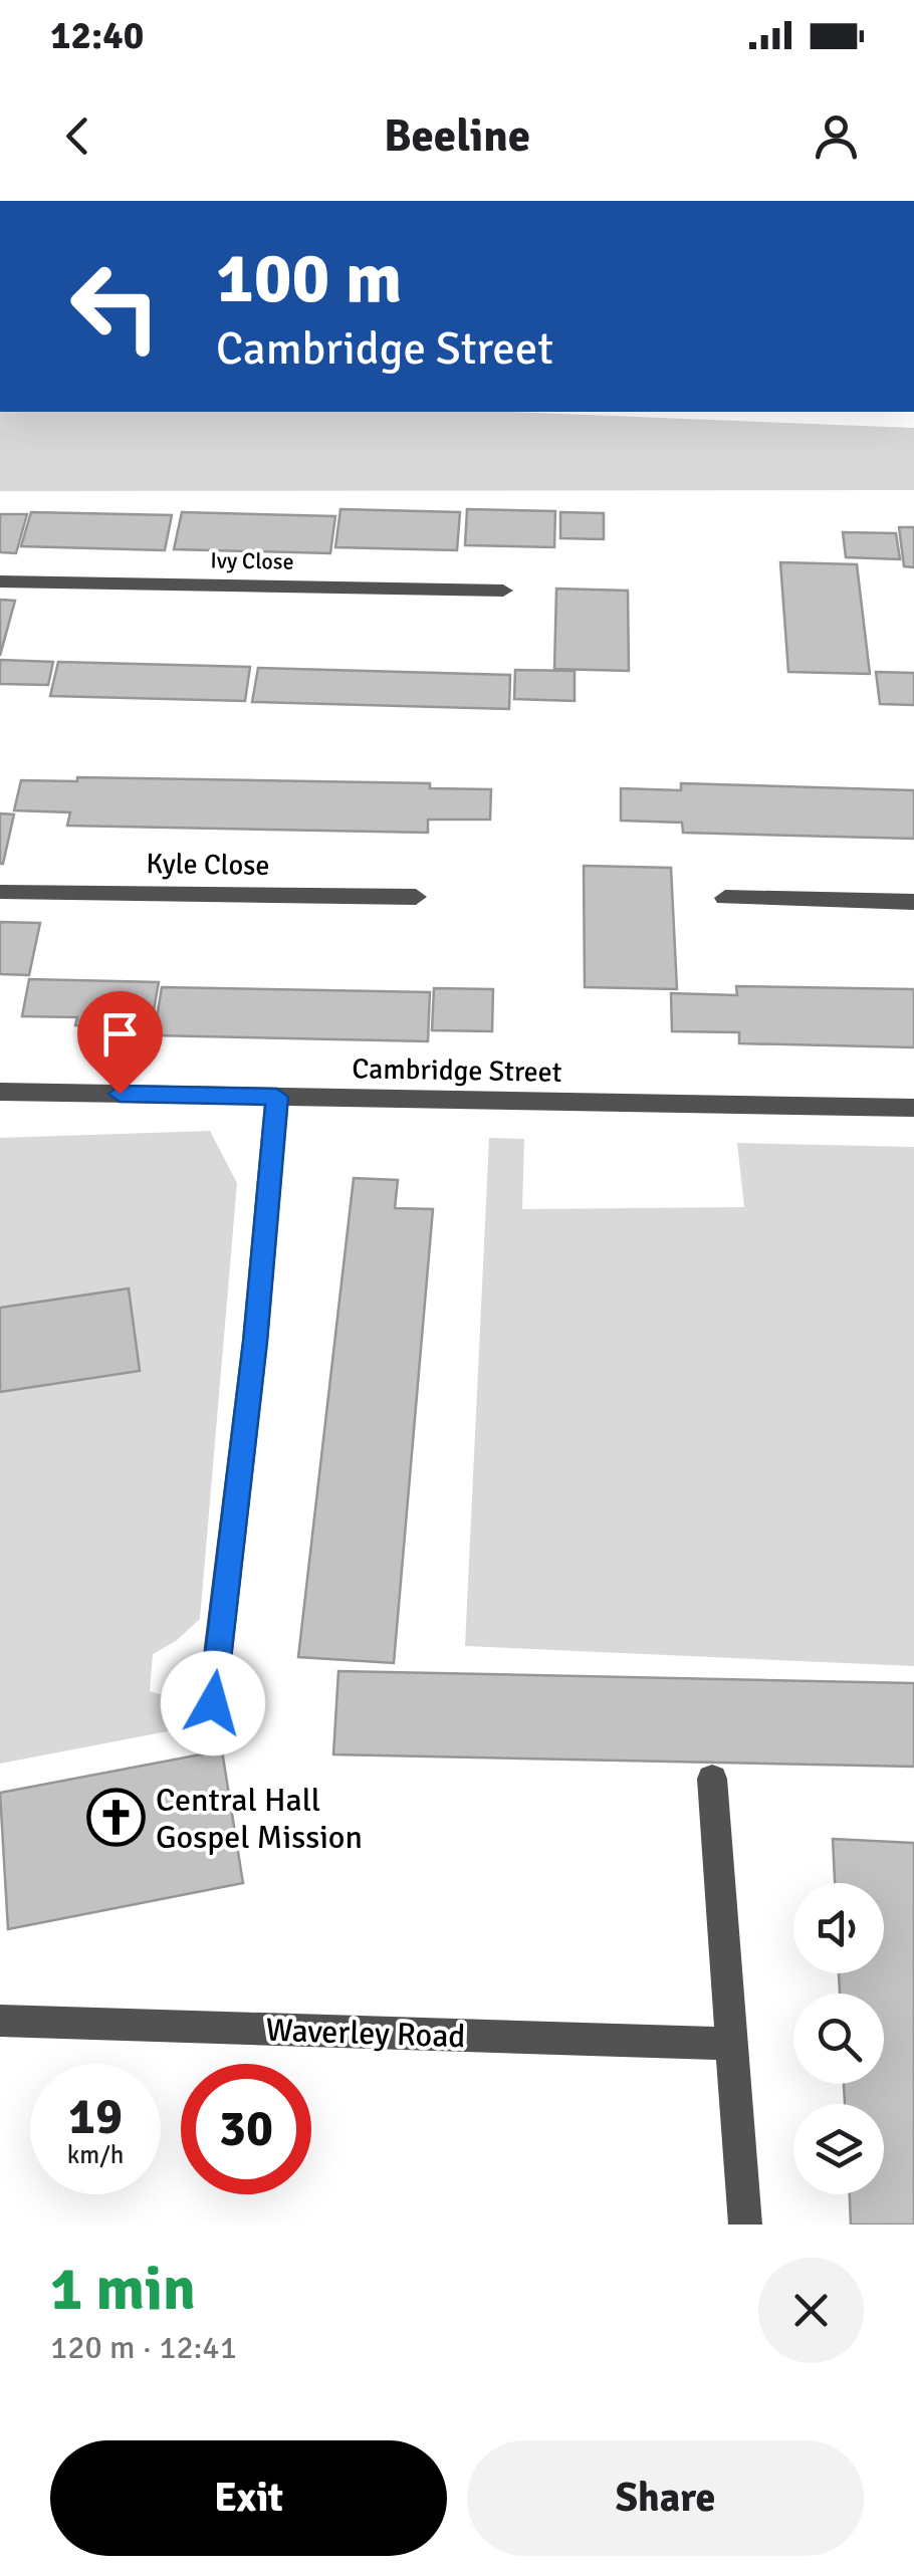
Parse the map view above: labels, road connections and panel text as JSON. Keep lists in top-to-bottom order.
{
  "streets": {
    "street": [
      "Ivy Close",
      "Kyle Close",
      "Cambridge Street",
      "Waverley Road"
    ]
  },
  "places": {
    "church": ["Central Hall Gospel Mission"]
  },
  "page": {
    "status": "12:40",
    "header": "Beeline",
    "turn": ["100 m", "Cambridge Street"],
    "speed": "19 km/h",
    "limit": "30",
    "heading": ["1 min", "120 m · 12:41"],
    "buttons": ["Exit", "Share"]
  }
}
